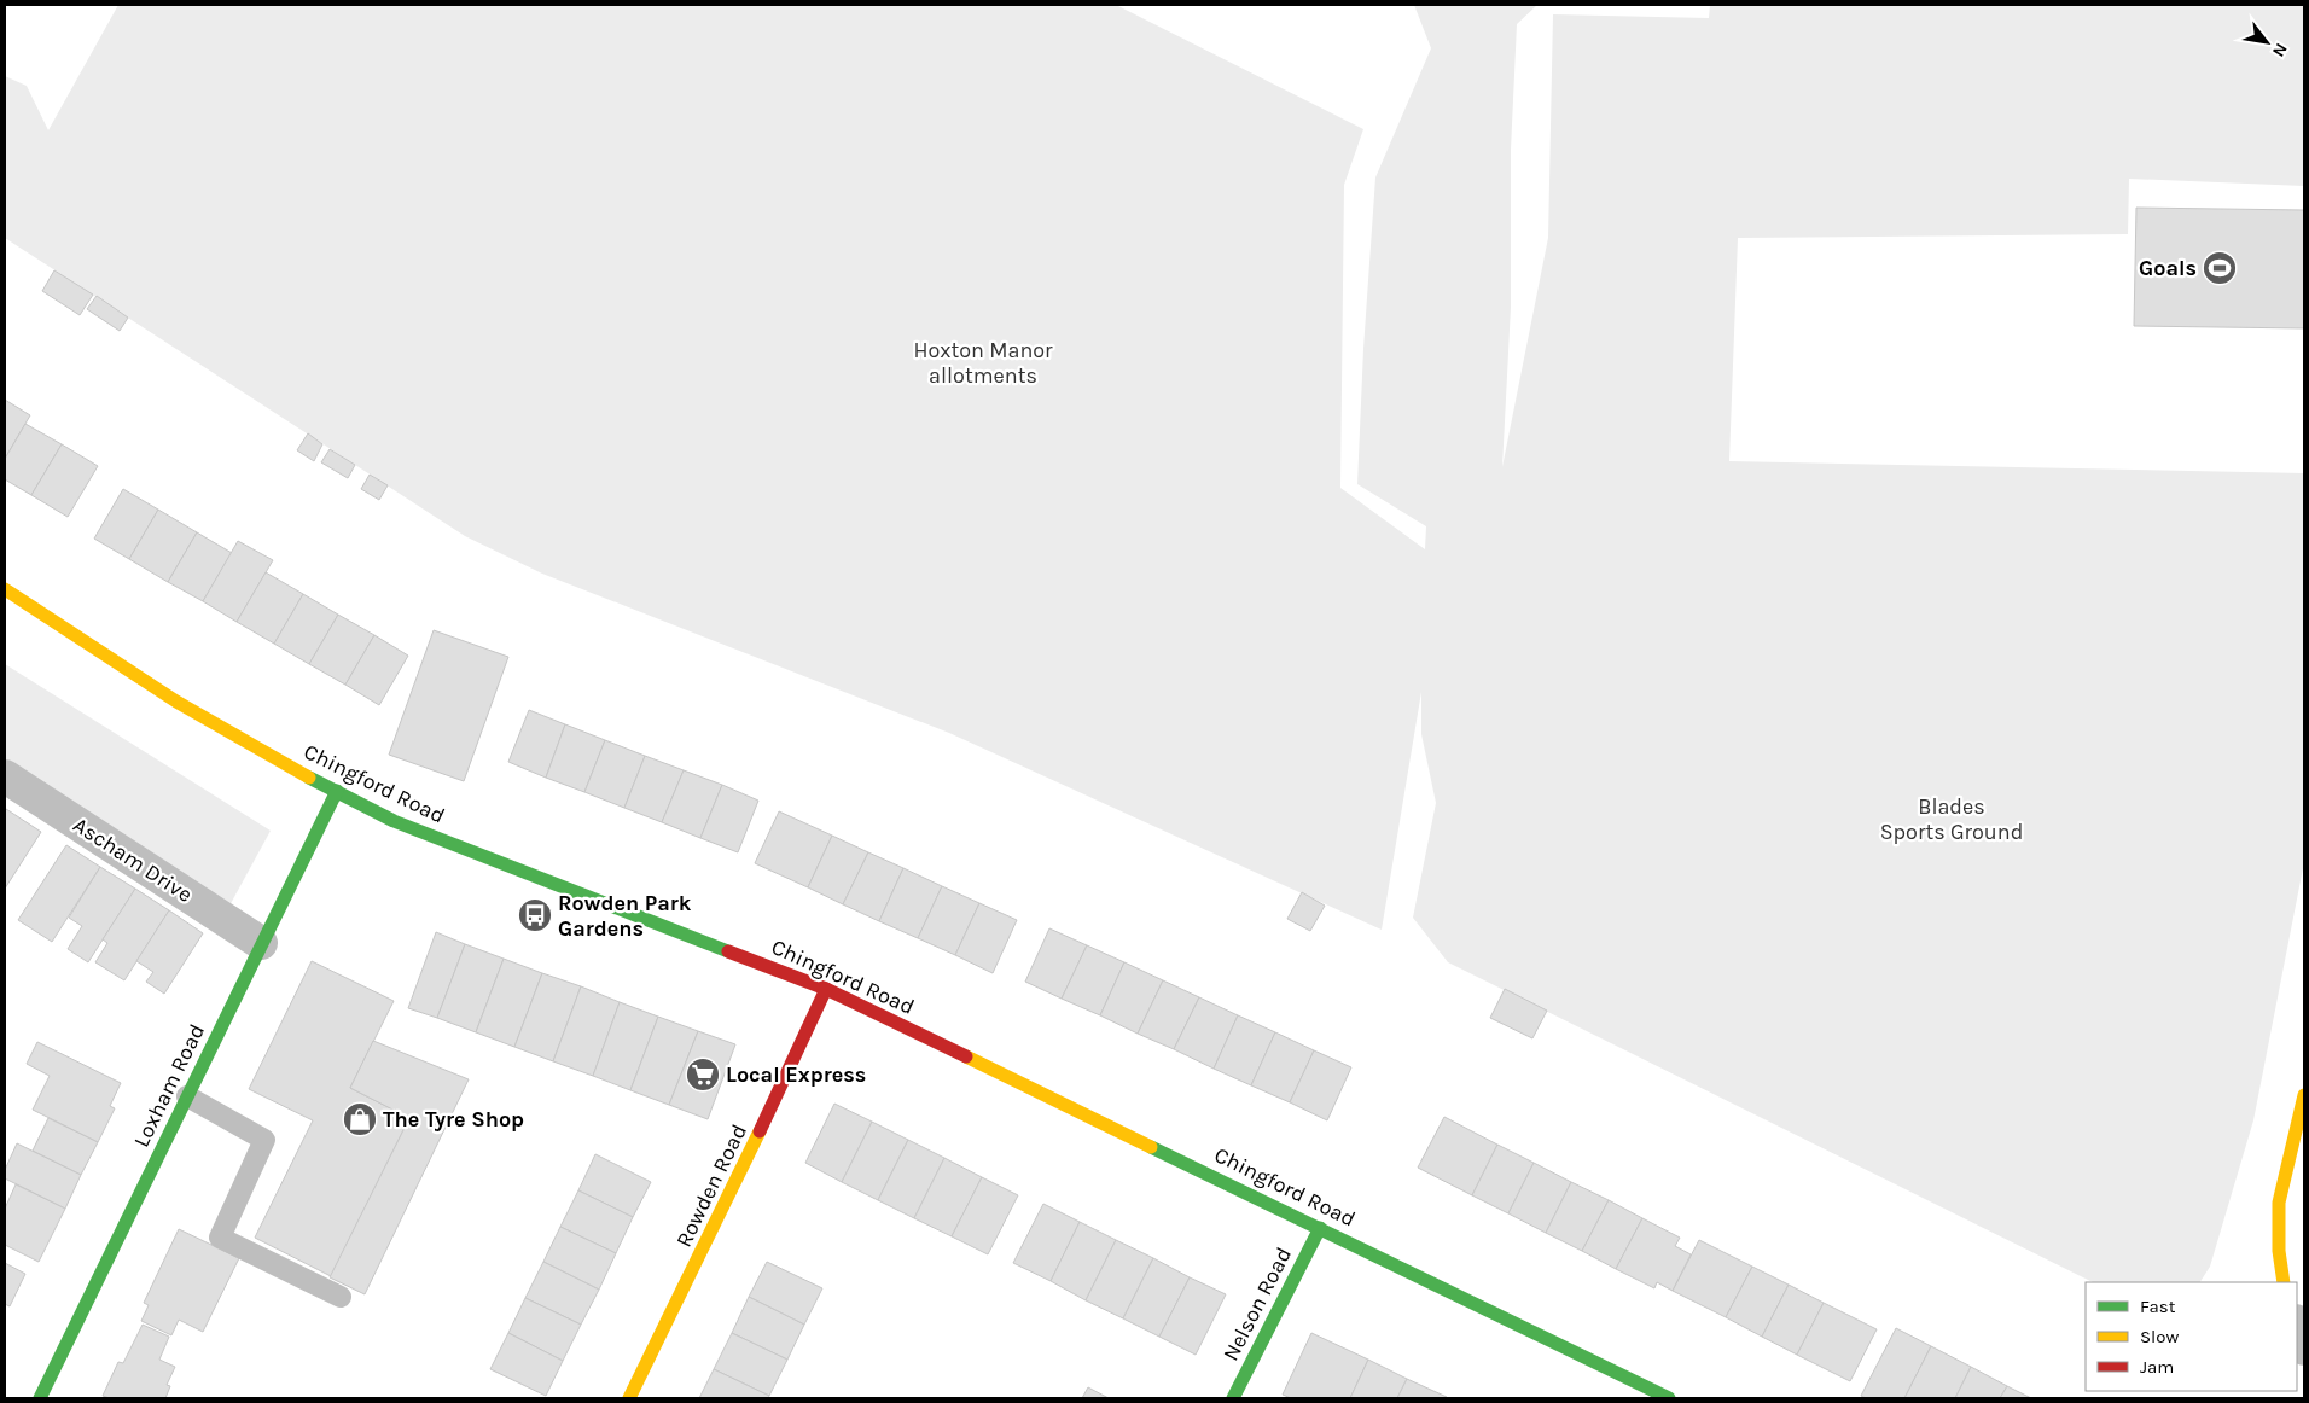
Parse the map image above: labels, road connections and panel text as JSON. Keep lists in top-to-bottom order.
{
  "streets": {
    "main road": [
      "Chingford Road",
      "Loxham Road",
      "Rowden Road",
      "Nelson Road"
    ],
    "street": ["Ascham Drive"]
  },
  "crossings": [
    ["Chingford Road", "Loxham Road"],
    ["Chingford Road", "Rowden Road"],
    ["Chingford Road", "Nelson Road"],
    ["Ascham Drive", "Loxham Road"]
  ],
  "parks": ["Hoxton Manor allotments", "Blades Sports Ground"],
  "places": {
    "sports": ["Goals"],
    "bus stop": ["Rowden Park Gardens"],
    "supermarket": ["Local Express"],
    "shop": ["The Tyre Shop"]
  },
  "legend": ["Fast", "Slow", "Jam"],
  "north": "bottom right"
}
